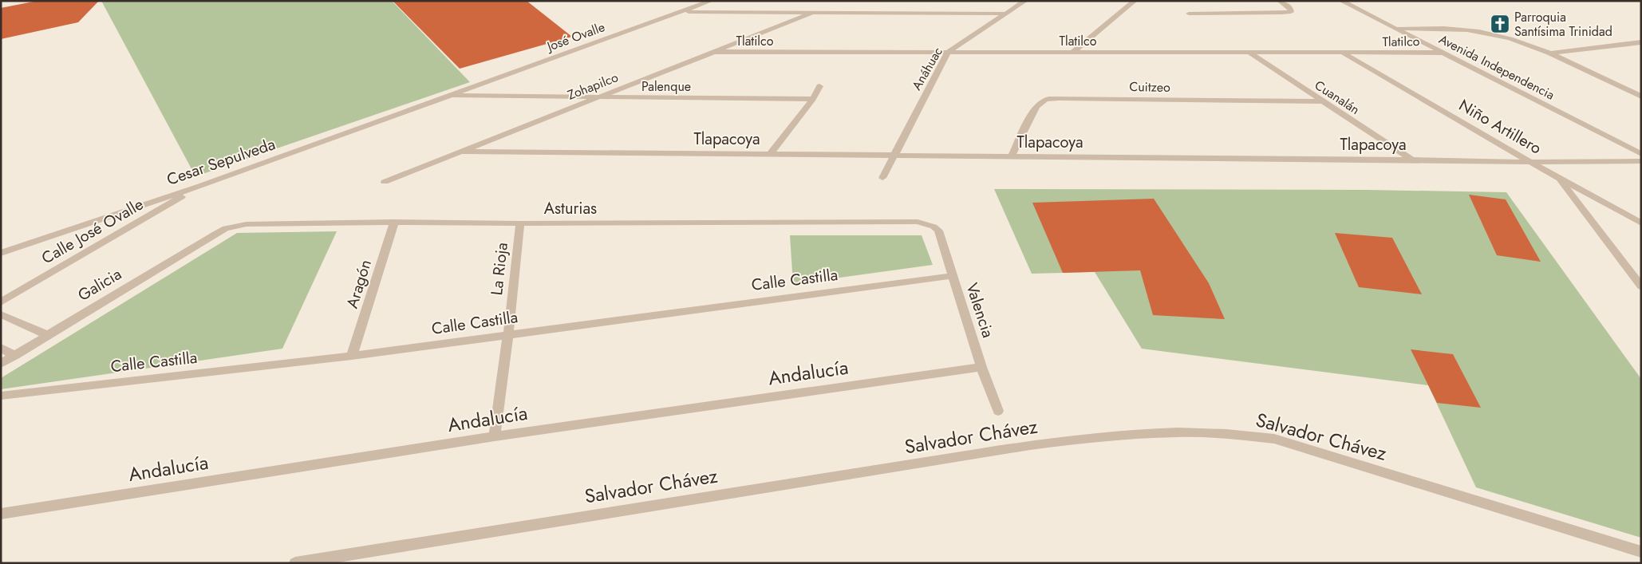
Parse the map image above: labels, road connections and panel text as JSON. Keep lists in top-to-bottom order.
{
  "streets": {
    "street": [
      "José Ovalle",
      "Tlatilco",
      "Avenida Independencia",
      "Anáhuac",
      "Zohapilco",
      "Palenque",
      "Cuitzeo",
      "Cuanalán",
      "Niño Artillero",
      "Tlapacoya",
      "Cesar Sepulveda",
      "Asturias",
      "Calle José Ovalle",
      "La Rioja",
      "Calle Castilla",
      "Aragón",
      "Galicia",
      "Valencia",
      "Andalucía",
      "Salvador Chávez"
    ]
  },
  "crossings": [
    ["José Ovalle", "Palenque"],
    ["José Ovalle", "Cesar Sepulveda"],
    ["Tlatilco", "Avenida Independencia"],
    ["Tlatilco", "Anáhuac"],
    ["Tlatilco", "Zohapilco"],
    ["Tlatilco", "Cuanalán"],
    ["Tlatilco", "Niño Artillero"],
    ["Anáhuac", "Tlapacoya"],
    ["Zohapilco", "Palenque"],
    ["Zohapilco", "Tlapacoya"],
    ["Palenque", "Cesar Sepulveda"],
    ["Cuitzeo", "Cuanalán"],
    ["Cuitzeo", "Tlapacoya"],
    ["Cuanalán", "Tlapacoya"],
    ["Niño Artillero", "Tlapacoya"],
    ["Cesar Sepulveda", "Calle José Ovalle"],
    ["Asturias", "La Rioja"],
    ["Asturias", "Aragón"],
    ["Asturias", "Galicia"],
    ["Asturias", "Valencia"],
    ["La Rioja", "Calle Castilla"],
    ["La Rioja", "Andalucía"],
    ["Calle Castilla", "Aragón"],
    ["Calle Castilla", "Valencia"],
    ["Valencia", "Andalucía"]
  ],
  "places": {
    "church": ["Parroquia Santísima Trinidad"]
  }
}
